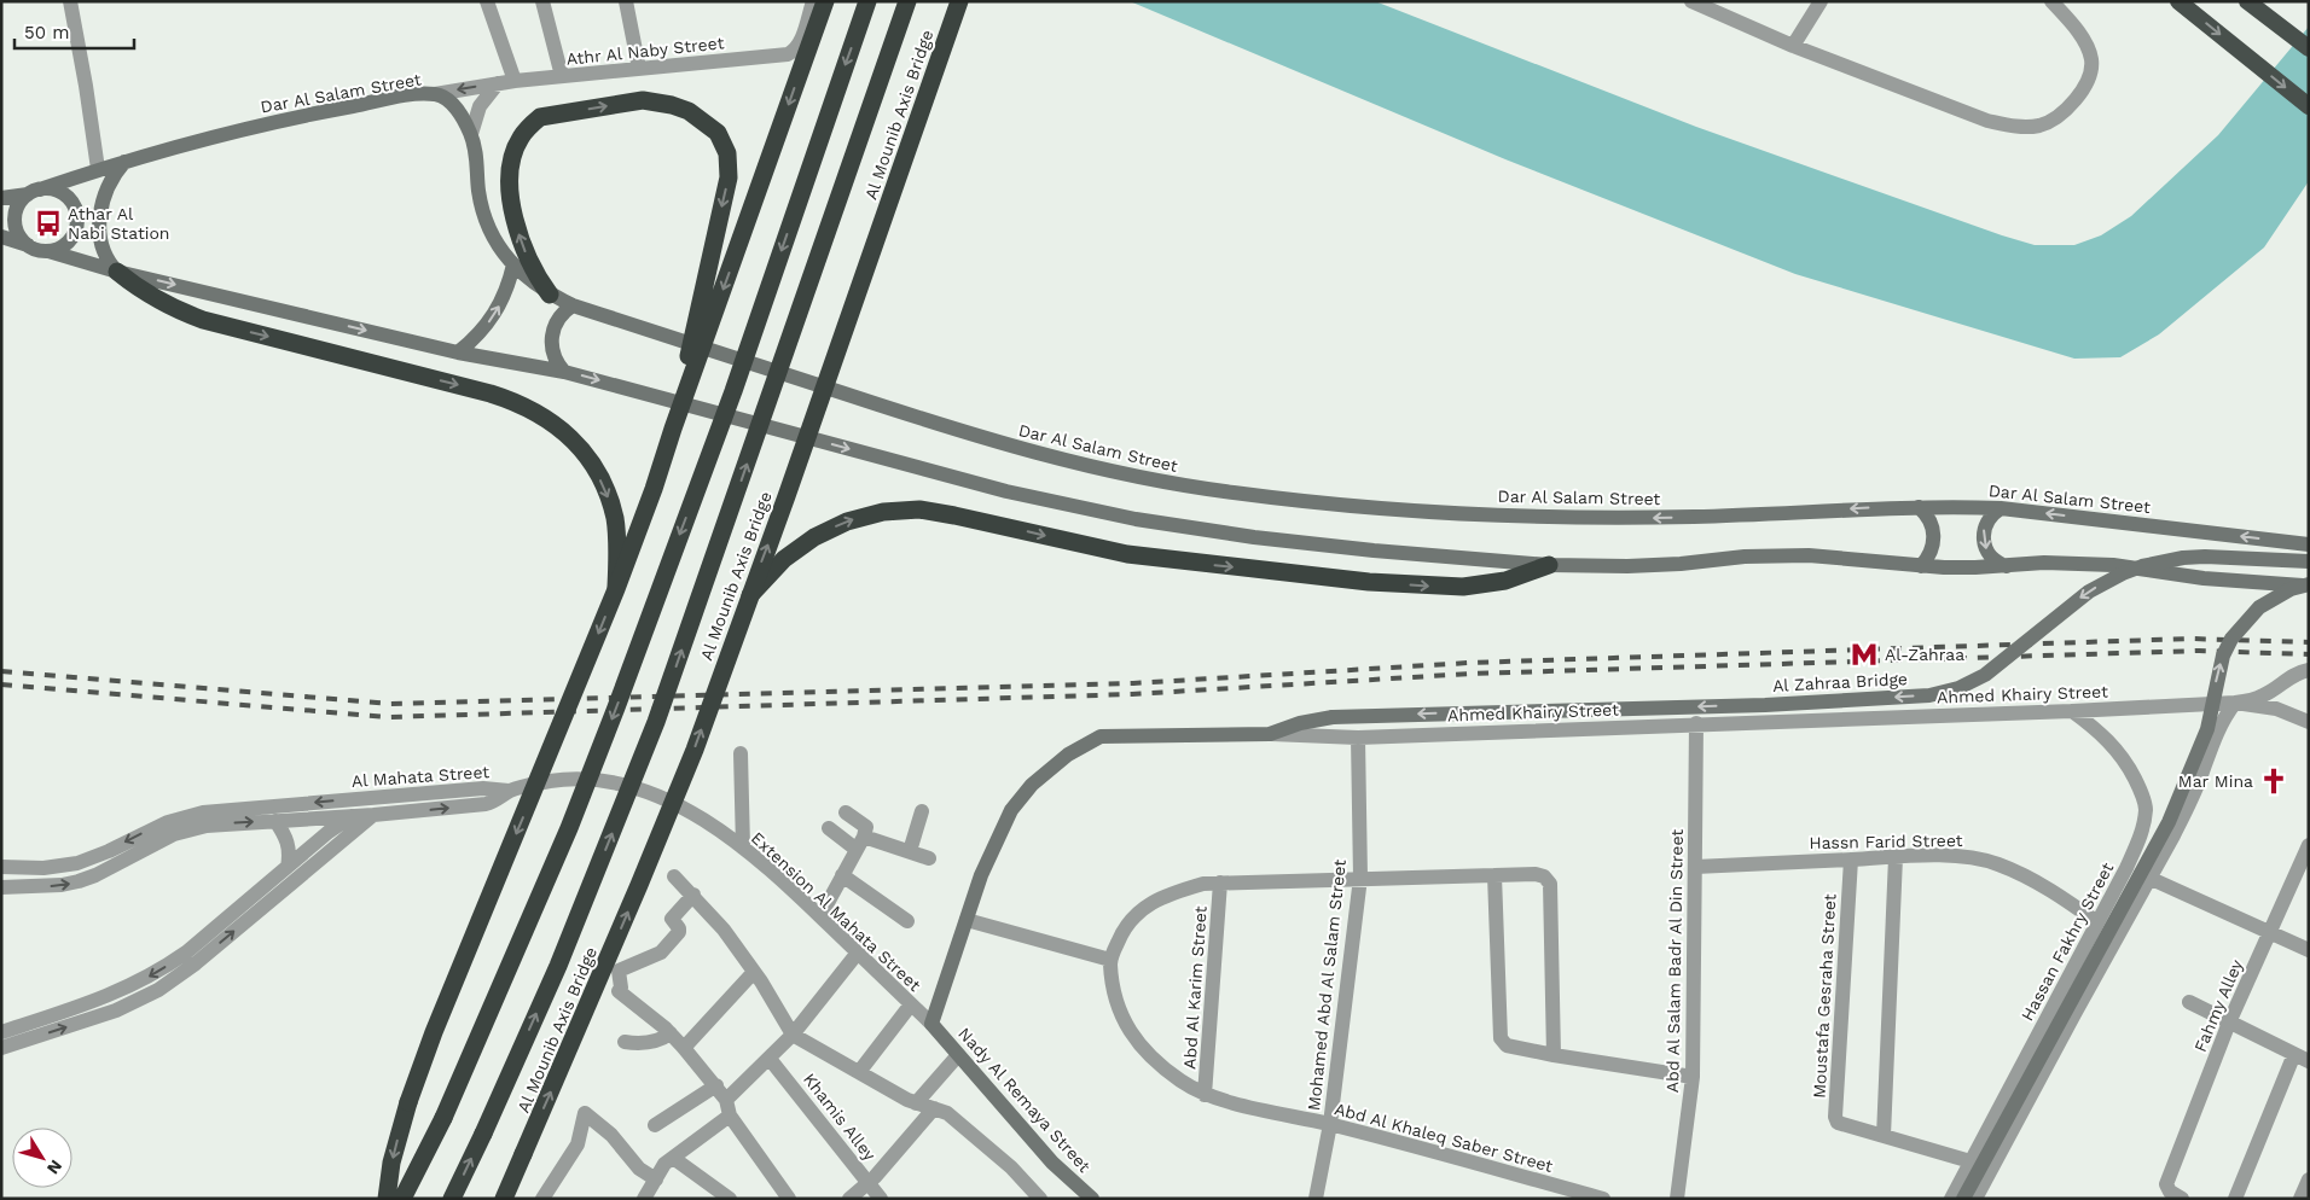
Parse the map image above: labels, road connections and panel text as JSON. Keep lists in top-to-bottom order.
{
  "streets": {
    "highway": ["Al Mounib Axis Bridge"],
    "main road": [
      "Dar Al Salam Street",
      "Al Zahraa Bridge",
      "Ahmed Khairy Street",
      "Nady Al Remaya Street"
    ],
    "street": [
      "Athr Al Naby Street",
      "Al Mahata Street",
      "Hassn Farid Street",
      "Extension Al Mahata Street",
      "Hassan Fakhry Street",
      "Abd Al Salam Badr Al Din Street",
      "Mohamed Abd Al Salam Street",
      "Abd Al Karim Street",
      "Moustafa Gesraha Street",
      "Fahmy Alley",
      "Khamis Alley",
      "Abd Al Khaleq Saber Street"
    ]
  },
  "crossings": [
    ["Athr Al Naby Street", "Dar Al Salam Street"],
    ["Al Zahraa Bridge", "Ahmed Khairy Street"],
    ["Ahmed Khairy Street", "Extension Al Mahata Street"],
    ["Ahmed Khairy Street", "Hassan Fakhry Street"],
    ["Ahmed Khairy Street", "Abd Al Salam Badr Al Din Street"],
    ["Ahmed Khairy Street", "Mohamed Abd Al Salam Street"],
    ["Ahmed Khairy Street", "Nady Al Remaya Street"],
    ["Al Mahata Street", "Extension Al Mahata Street"],
    ["Hassn Farid Street", "Hassan Fakhry Street"],
    ["Hassn Farid Street", "Abd Al Salam Badr Al Din Street"],
    ["Hassn Farid Street", "Moustafa Gesraha Street"],
    ["Extension Al Mahata Street", "Nady Al Remaya Street"],
    ["Hassan Fakhry Street", "Moustafa Gesraha Street"],
    ["Mohamed Abd Al Salam Street", "Abd Al Khaleq Saber Street"],
    ["Abd Al Karim Street", "Abd Al Khaleq Saber Street"]
  ],
  "places": {
    "bus stop": ["Athar Al Nabi Station"],
    "metro station": ["Al-Zahraa"],
    "church": ["Mar Mina"]
  },
  "scale_bar": "50 m",
  "north": "bottom right"
}
